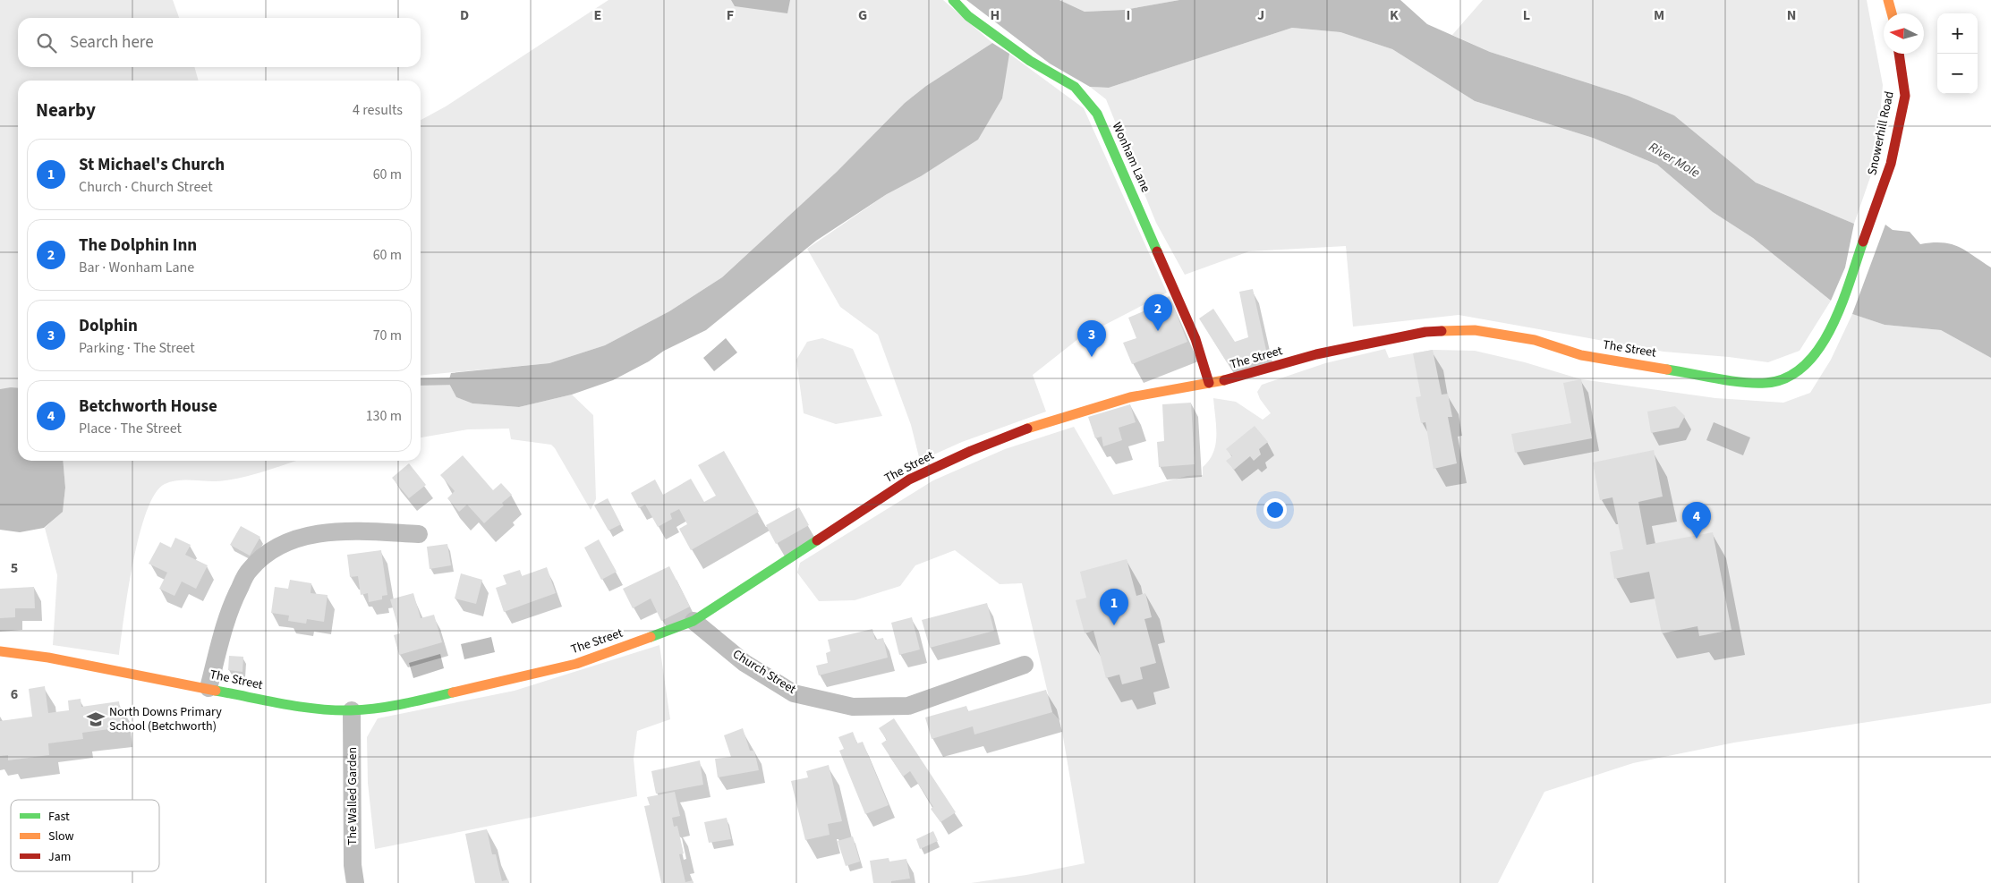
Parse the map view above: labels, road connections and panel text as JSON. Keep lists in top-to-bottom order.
{
  "streets": {
    "street": [
      "Snowerhill Road",
      "Wonham Lane",
      "The Street",
      "Church Street",
      "The Walled Garden"
    ]
  },
  "crossings": [
    ["Snowerhill Road", "The Street"],
    ["Wonham Lane", "The Street"],
    ["The Street", "Church Street"],
    ["The Street", "The Walled Garden"]
  ],
  "water": ["River Mole"],
  "places": {
    "school or university": ["North Downs Primary School (Betchworth)"]
  },
  "legend": ["Fast", "Slow", "Jam"],
  "north": "left",
  "page": {
    "map_buttons": ["+", "−"],
    "search": "Search here",
    "heading": ["Nearby", "4 results"],
    "list": [
      {
        "mark": "1",
        "name": "St Michael's Church",
        "note": "Church · Church Street",
        "value": "60 m"
      },
      {
        "mark": "2",
        "name": "The Dolphin Inn",
        "note": "Bar · Wonham Lane",
        "value": "60 m"
      },
      {
        "mark": "3",
        "name": "Dolphin",
        "note": "Parking · The Street",
        "value": "70 m"
      },
      {
        "mark": "4",
        "name": "Betchworth House",
        "note": "Place · The Street",
        "value": "130 m"
      }
    ],
    "pins": [
      "2",
      "3",
      "4",
      "1"
    ]
  },
  "grid": {
    "columns": [
      "D",
      "E",
      "F",
      "G",
      "H",
      "I",
      "J",
      "K",
      "L",
      "M",
      "N"
    ],
    "rows": ["5", "6"]
  }
}
